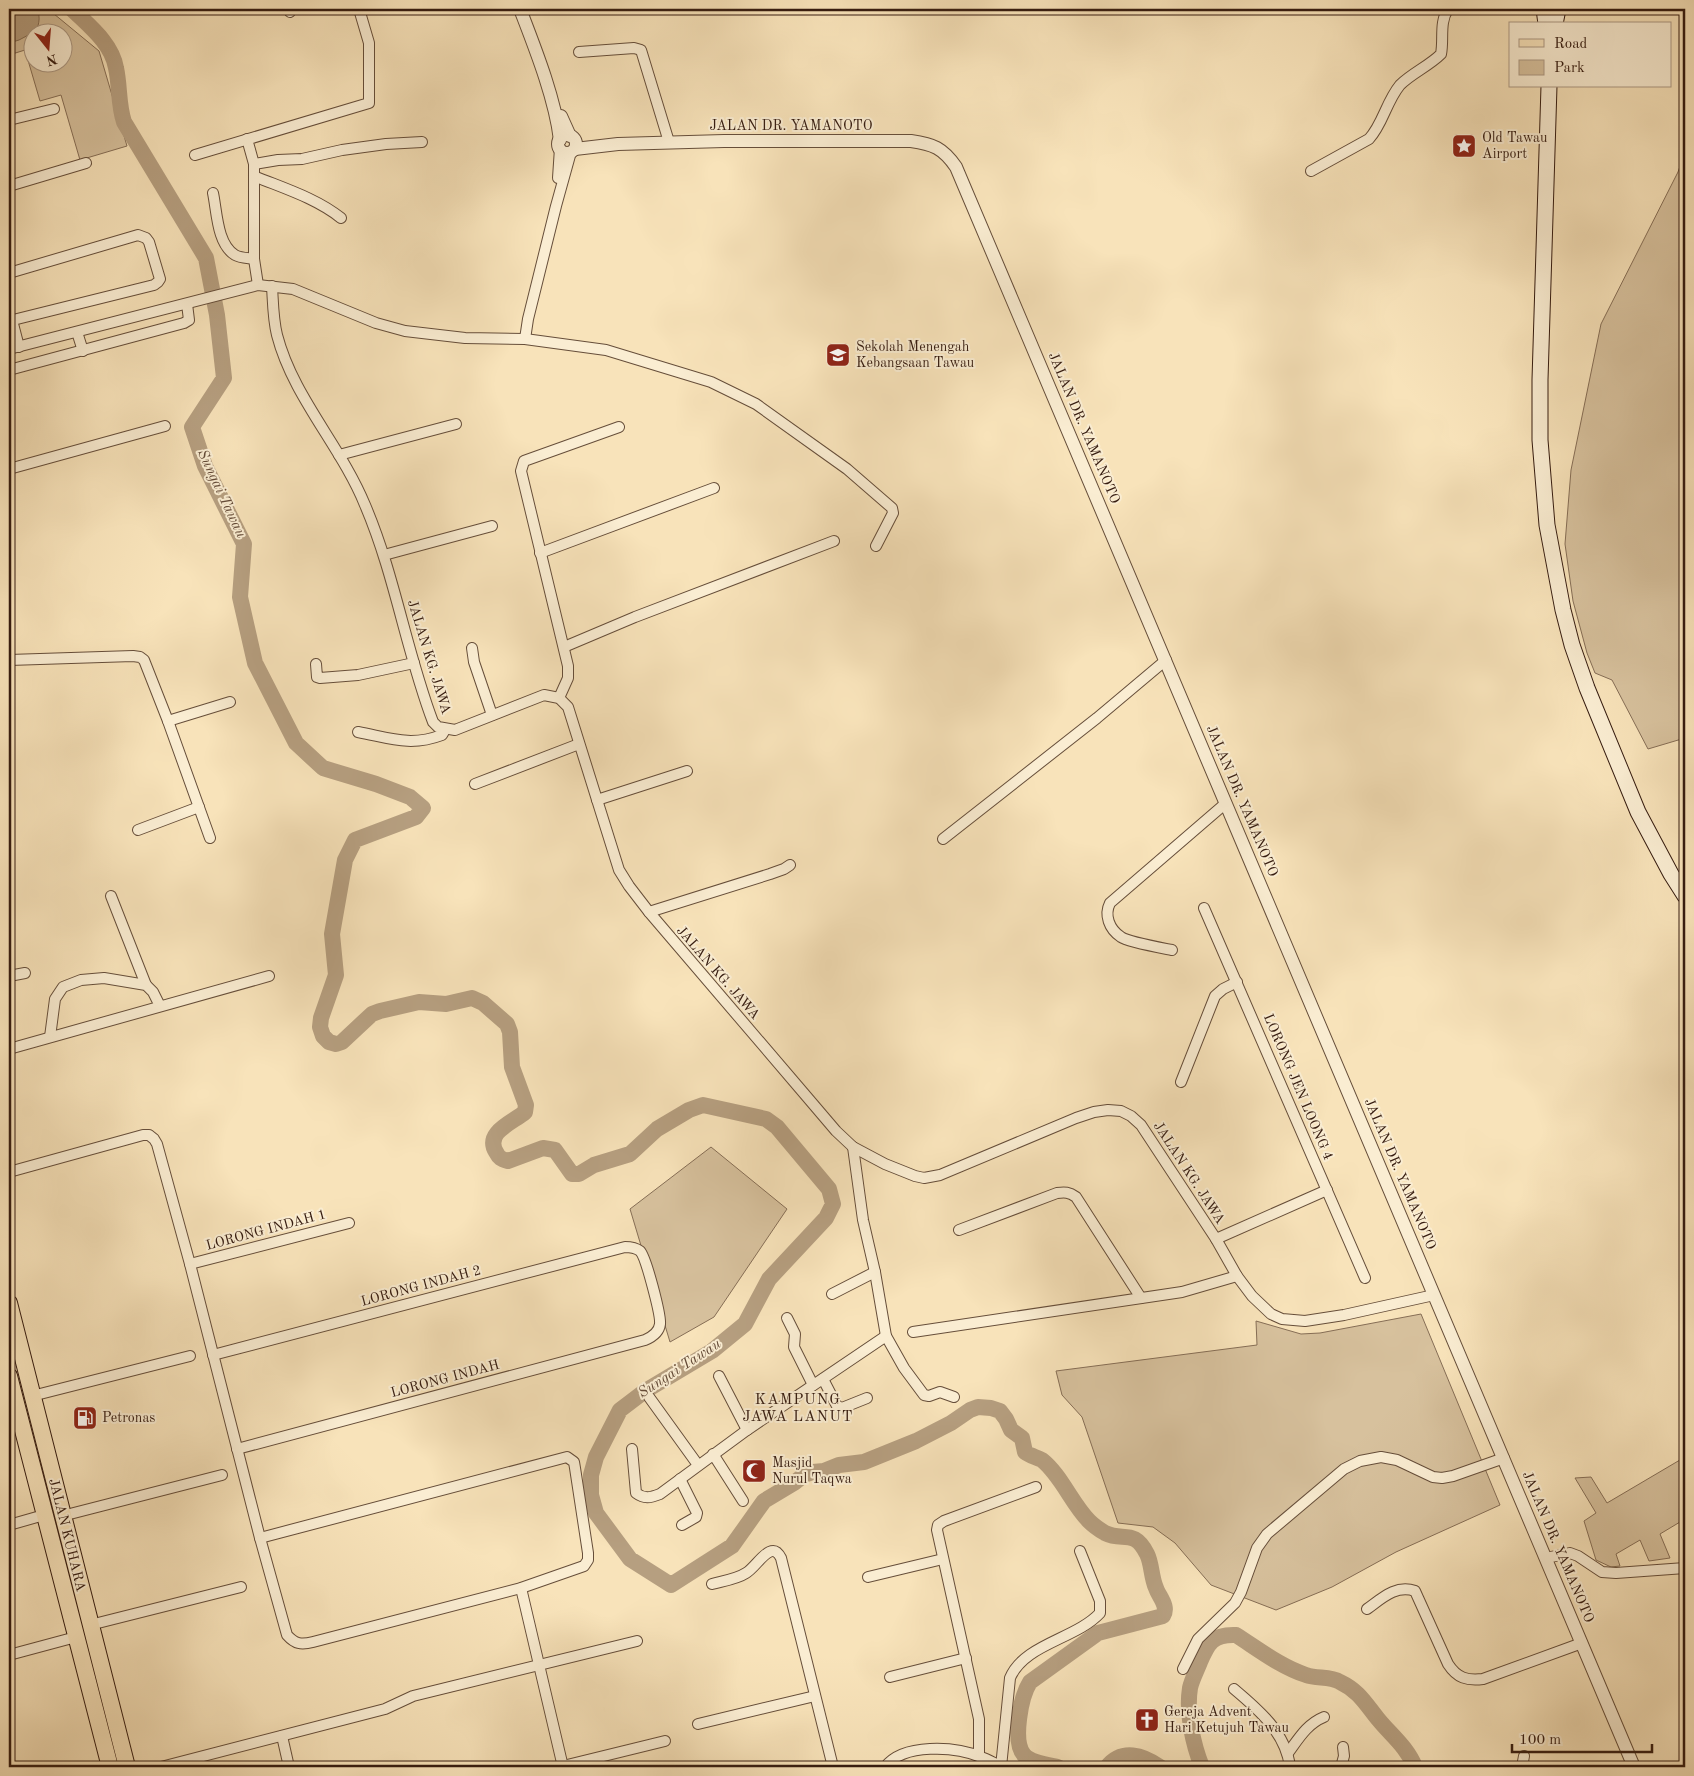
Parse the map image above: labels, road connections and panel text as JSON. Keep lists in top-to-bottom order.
{
  "streets": {
    "main road": ["JALAN KUHARA"],
    "street": [
      "JALAN DR. YAMANOTO",
      "JALAN KG. JAWA",
      "LORONG JEN LOONG 4",
      "LORONG INDAH 1",
      "LORONG INDAH 2",
      "LORONG INDAH"
    ]
  },
  "crossings": [
    ["JALAN DR. YAMANOTO", "JALAN KG. JAWA"],
    ["LORONG INDAH 2", "LORONG INDAH"]
  ],
  "districts": ["KAMPUNG JAWA LANUT"],
  "water": ["Sungai Tawau"],
  "places": {
    "place": ["Old Tawau Airport"],
    "school or university": ["Sekolah Menengah Kebangsaan Tawau"],
    "fuel station": ["Petronas"],
    "mosque": ["Masjid Nurul Taqwa"],
    "church": ["Gereja Advent Hari Ketujuh Tawau"]
  },
  "legend": ["Road", "Park"],
  "scale_bar": "100 m",
  "north": "bottom"
}
